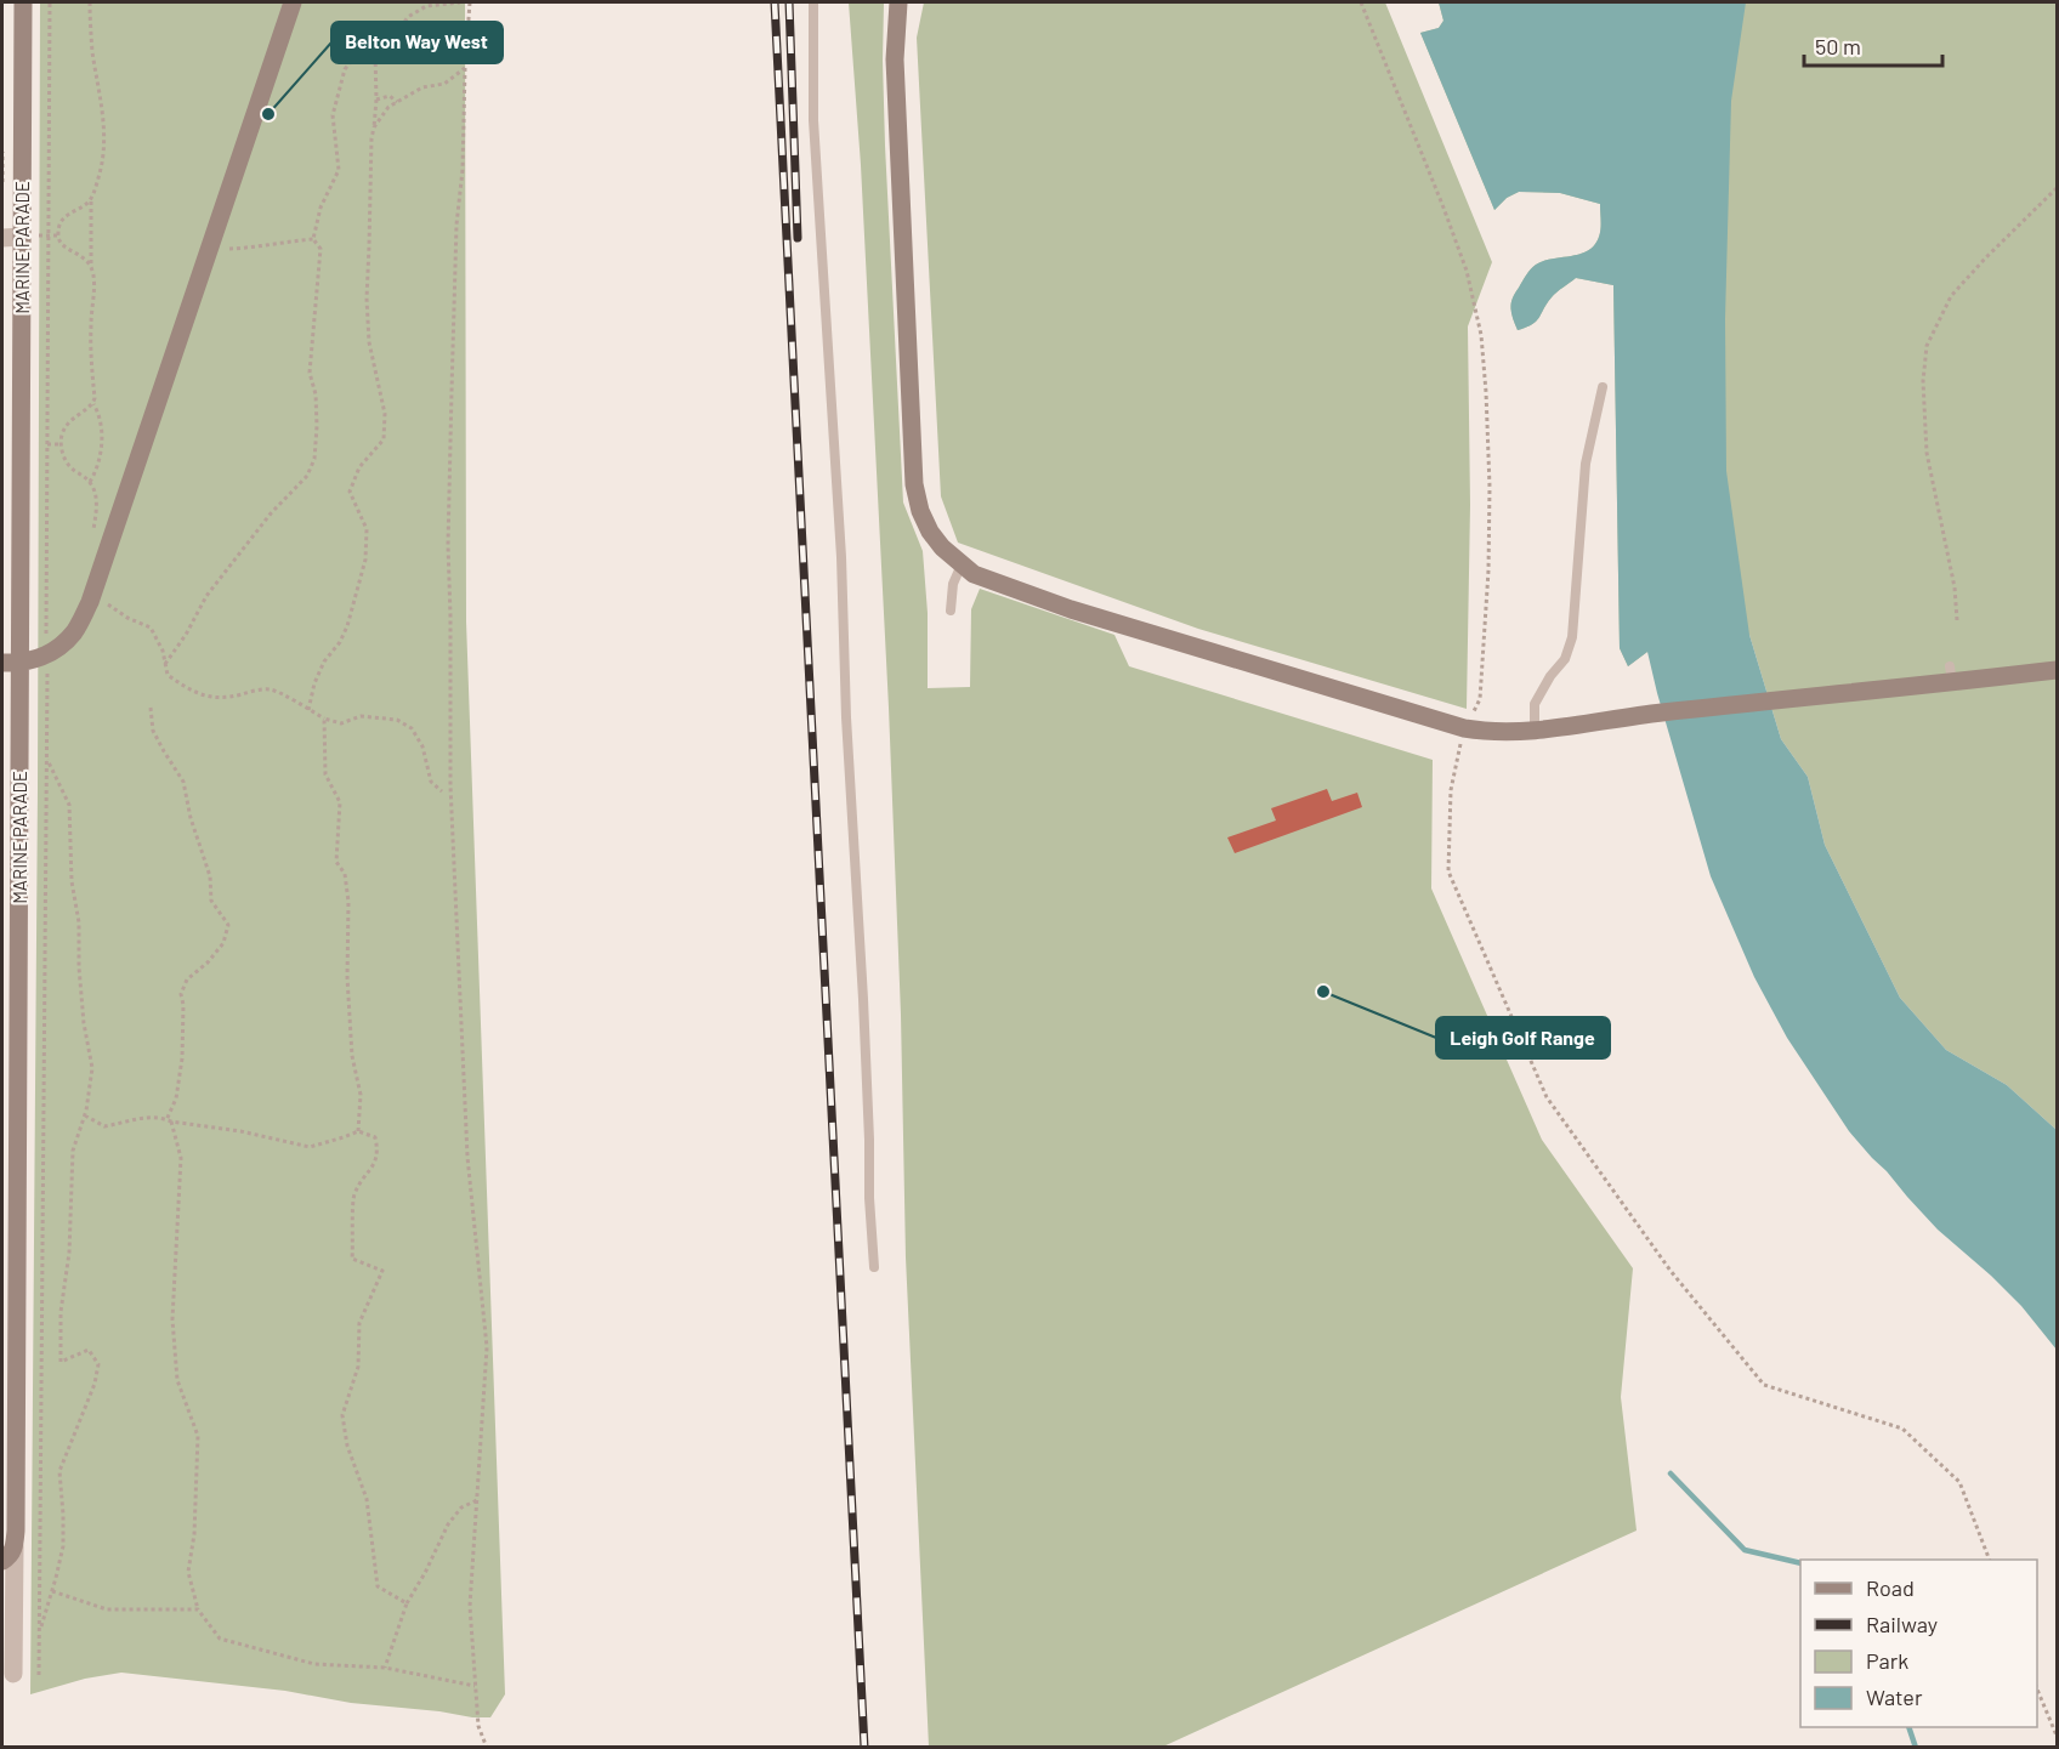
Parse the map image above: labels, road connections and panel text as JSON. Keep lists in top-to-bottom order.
{
  "streets": {
    "street": ["MARINE PARADE"]
  },
  "places": ["Belton Way West", "Leigh Golf Range"],
  "legend": [
    "Road",
    "Railway",
    "Park",
    "Water"
  ],
  "scale_bar": "50 m"
}
